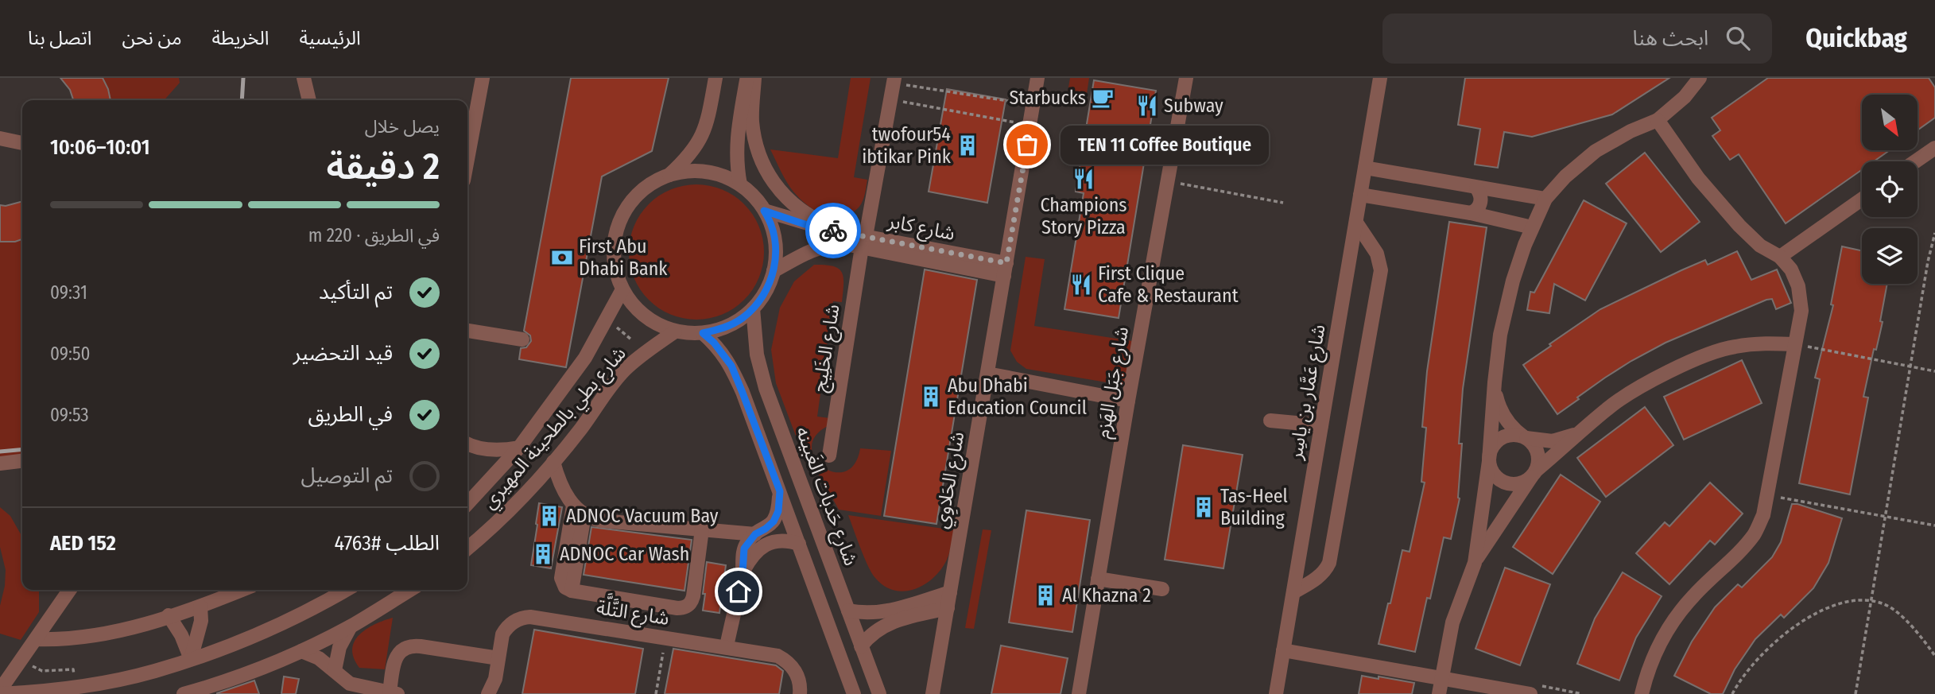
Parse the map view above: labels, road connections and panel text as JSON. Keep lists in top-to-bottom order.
{
  "streets": {
    "street": [
      "شارع كابر",
      "شارع الخَلِيج",
      "شارع جَبَل الهَزم",
      "شارع عَمَّار بن ياسِر",
      "شارع بطي بالطحينة المهيري",
      "شارع الحَلاوِي",
      "شارع حَدبات الغَبينه",
      "شارع التَّلَّة"
    ]
  },
  "crossings": [
    ["شارع كابر", "شارع الخَلِيج"],
    ["شارع كابر", "شارع بطي بالطحينة المهيري"],
    ["شارع كابر", "شارع الحَلاوِي"],
    ["شارع كابر", "شارع حَدبات الغَبينه"],
    ["شارع بطي بالطحينة المهيري", "شارع حَدبات الغَبينه"]
  ],
  "places": {
    "cafe": ["Starbucks"],
    "restaurant": ["Subway", "Champions Story Pizza", "First Clique Cafe & Restaurant"],
    "other": ["TEN 11 Coffee Boutique"],
    "building": [
      "twofour54 ibtikar Pink",
      "Abu Dhabi Education Council",
      "Tas-Heel Building",
      "ADNOC Vacuum Bay",
      "ADNOC Car Wash",
      "Al Khazna 2"
    ],
    "bank": ["First Abu Dhabi Bank"]
  },
  "north": "bottom right",
  "page": {
    "header": "Quickbag",
    "search": "ابحث هنا",
    "nav": [
      "الرئيسية",
      "الخريطة",
      "من نحن",
      "اتصل بنا"
    ],
    "heading": ["2 دقيقة", "يصل خلال", "10:01–10:06"],
    "panel": ["الطلب #4763", "AED 152"],
    "bubble": "TEN 11 Coffee Boutique",
    "bar": "في الطريق · 220 m",
    "list": [
      ["تم التأكيد", "09:31"],
      ["قيد التحضير", "09:50"],
      ["في الطريق", "09:53"],
      "تم التوصيل"
    ]
  }
}
